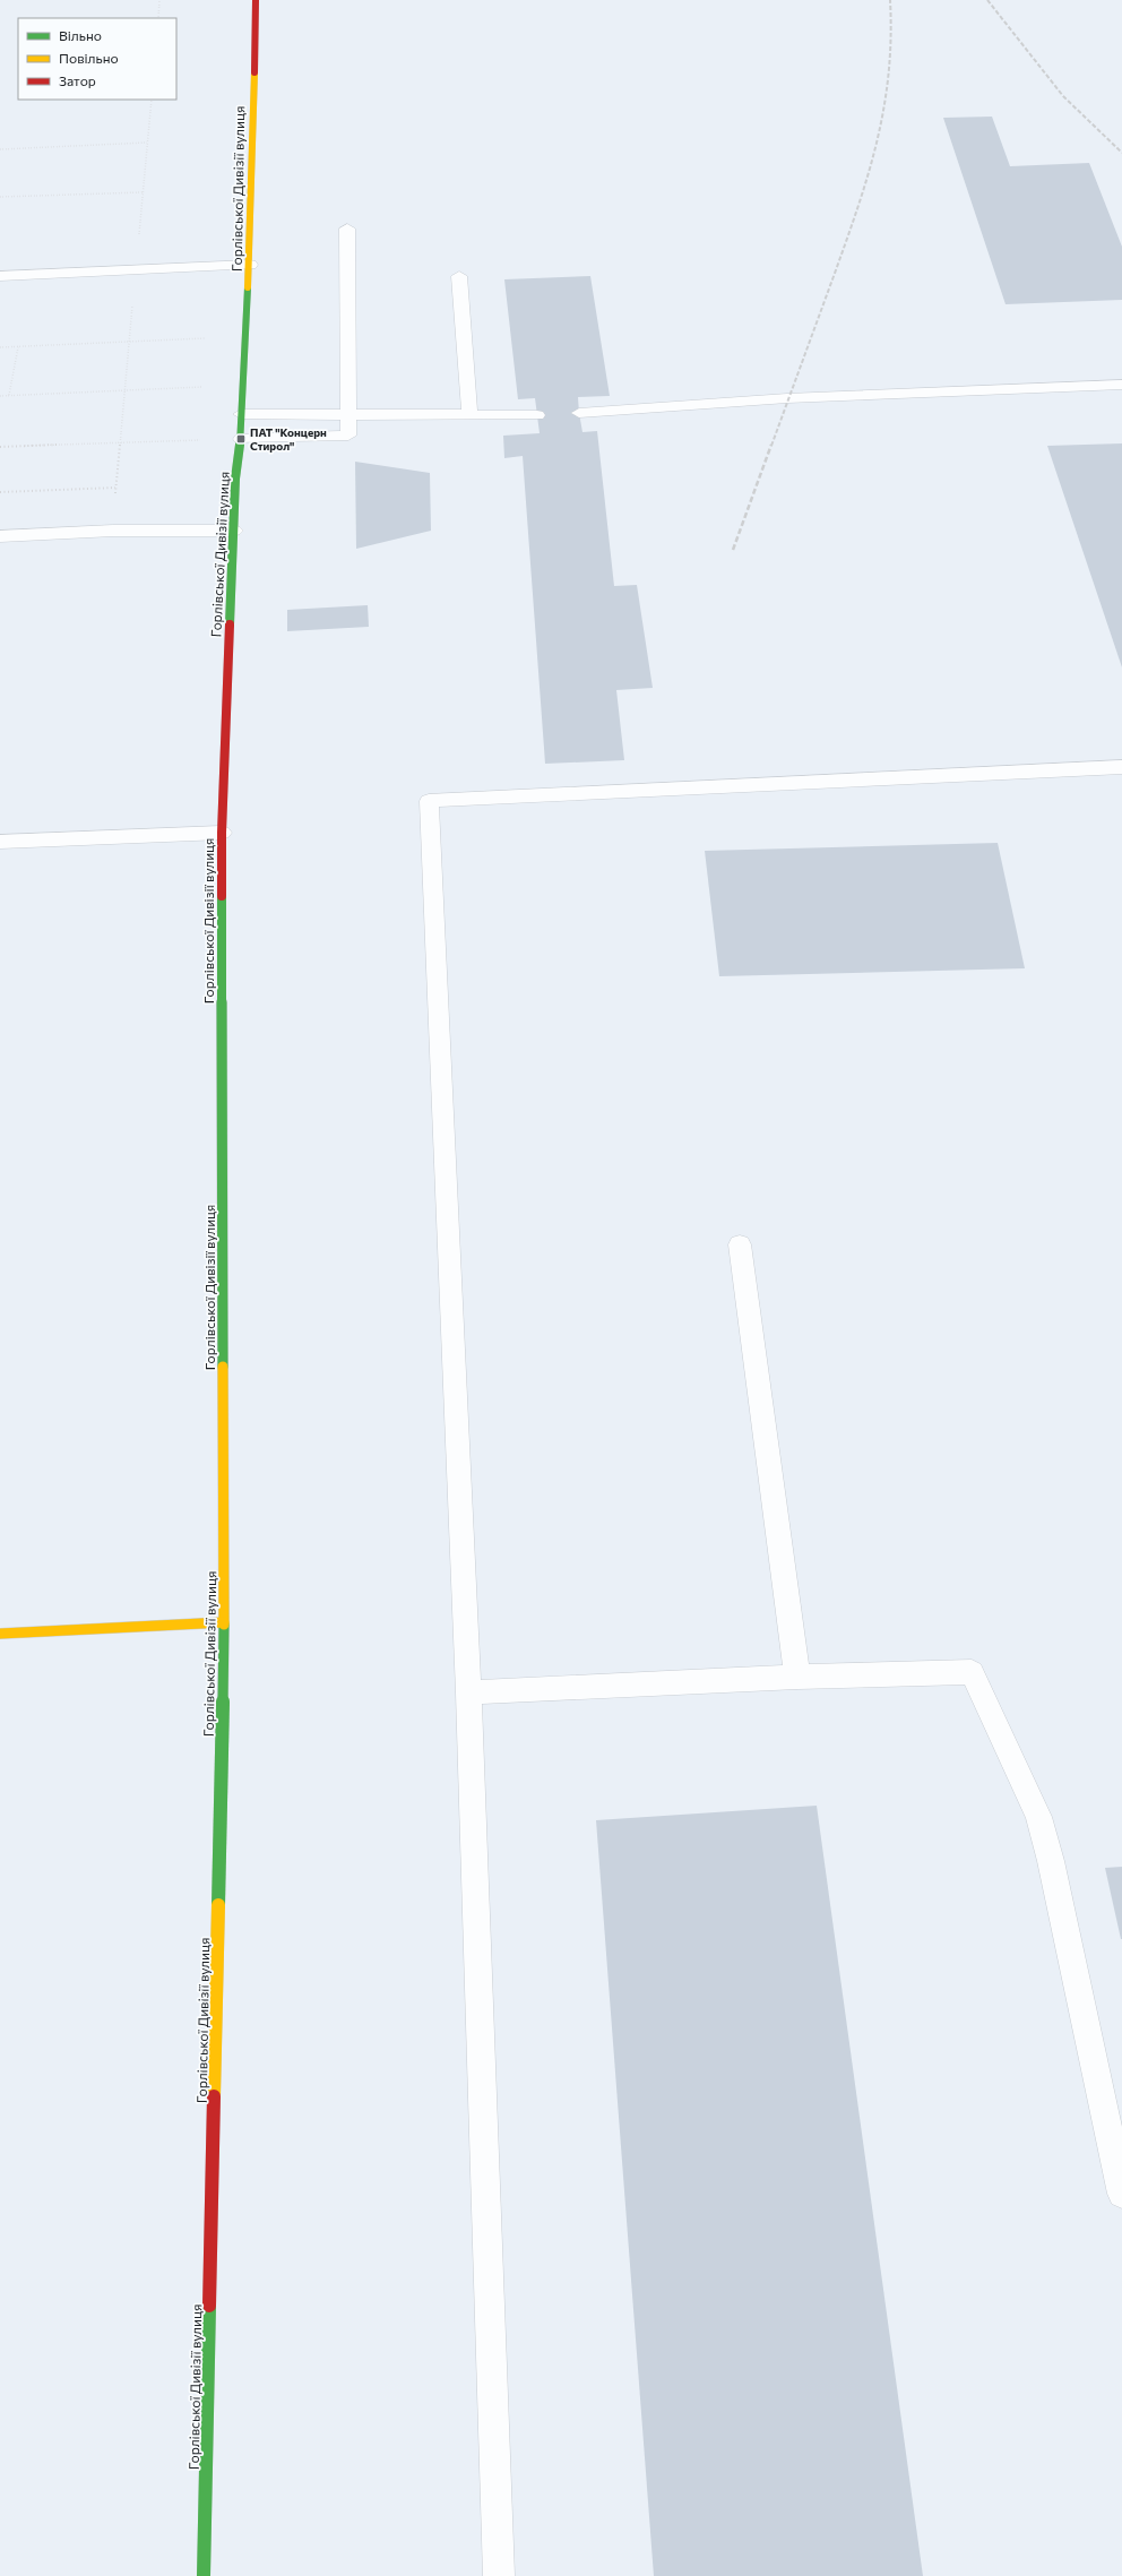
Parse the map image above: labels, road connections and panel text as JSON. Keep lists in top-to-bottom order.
{
  "streets": {
    "main road": ["Горлівської Дивізії вулиця"]
  },
  "places": {
    "transit": ["ПАТ \"Концерн Стирол\""]
  },
  "legend": ["Вільно", "Повільно", "Затор"]
}
